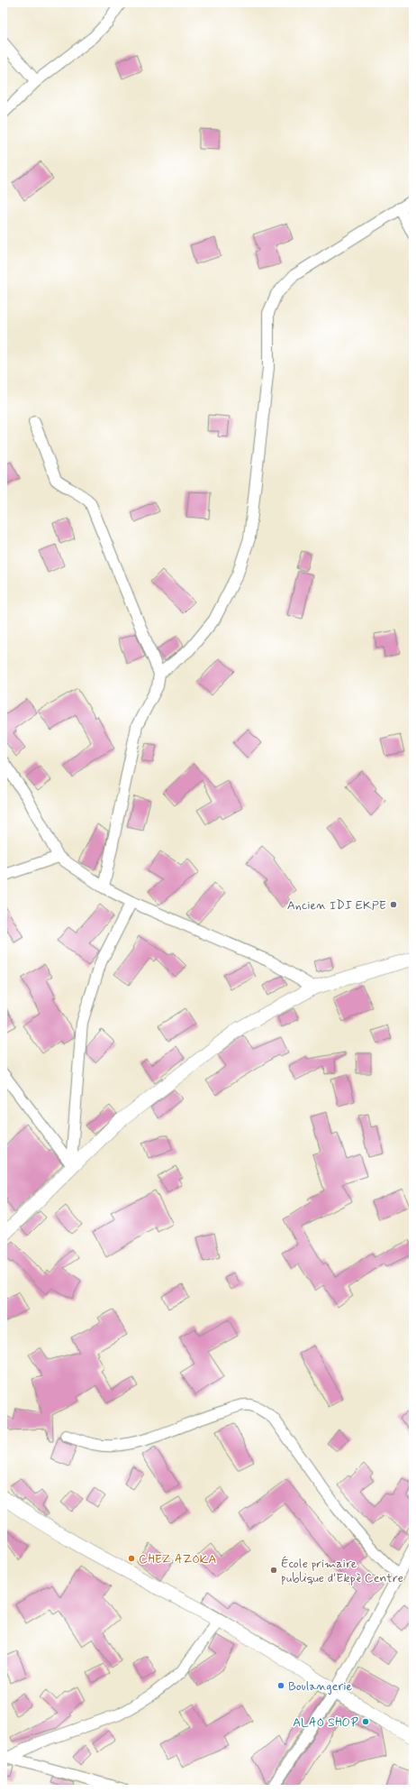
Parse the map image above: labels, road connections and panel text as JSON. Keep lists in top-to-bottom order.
{
  "places": [
    "Ancien IDI EKPE",
    "CHEZ AZOKA",
    "École primaire publique d'Ekpè Centre",
    "Boulangerie",
    "ALAO SHOP"
  ]
}
